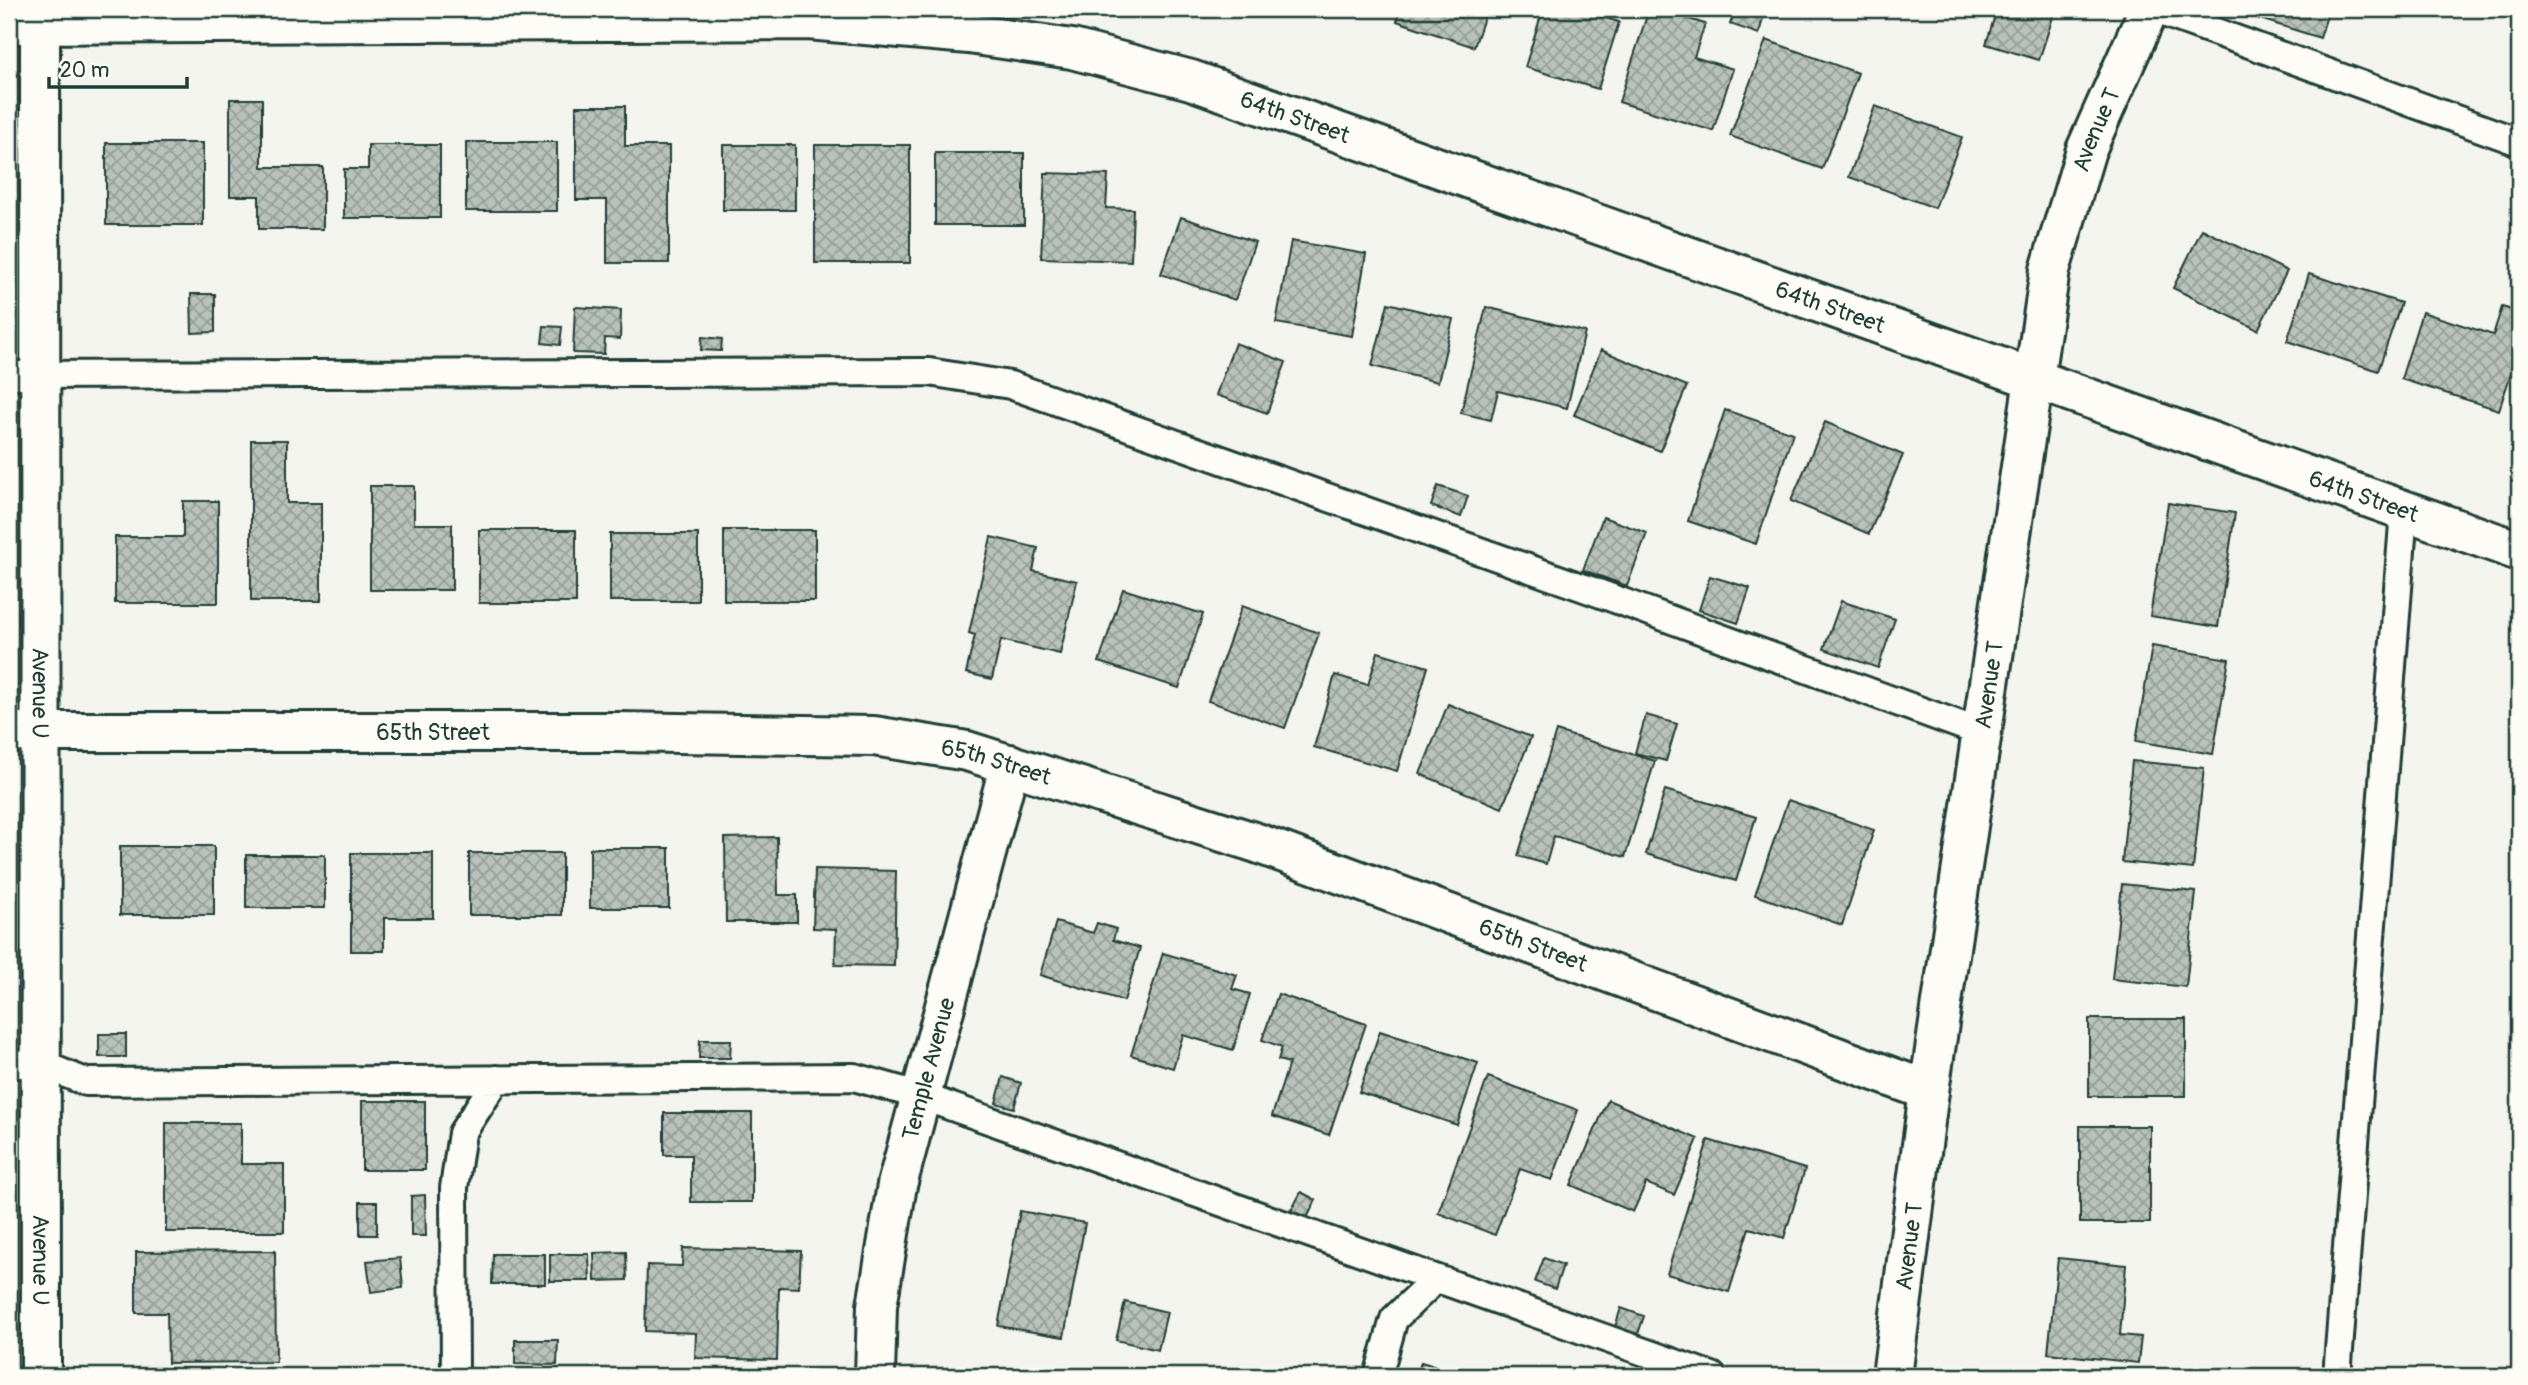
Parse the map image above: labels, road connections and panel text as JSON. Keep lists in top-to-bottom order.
{
  "streets": {
    "street": [
      "64th Street",
      "Avenue T",
      "Avenue U",
      "65th Street",
      "Temple Avenue"
    ]
  },
  "crossings": [
    ["64th Street", "Avenue T"],
    ["64th Street", "Avenue U"],
    ["Avenue T", "65th Street"],
    ["Avenue U", "65th Street"],
    ["65th Street", "Temple Avenue"]
  ],
  "scale_bar": "20 m"
}
